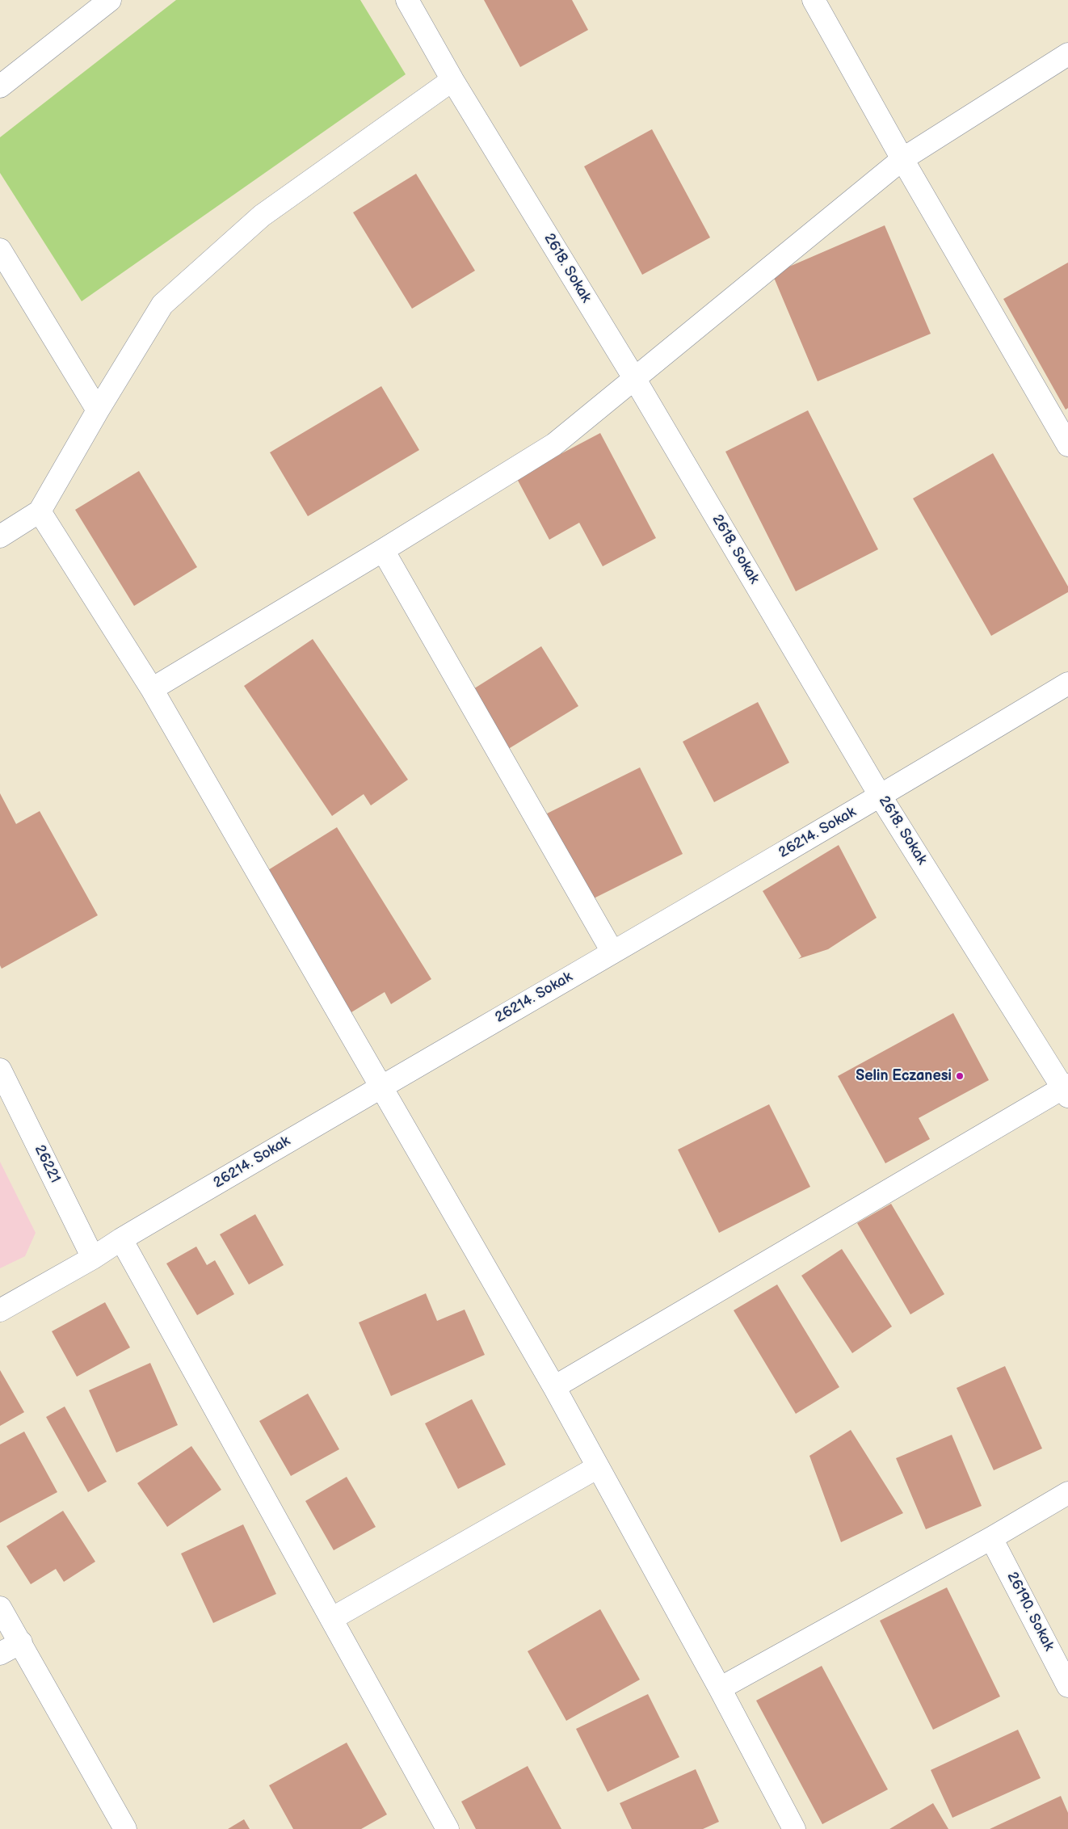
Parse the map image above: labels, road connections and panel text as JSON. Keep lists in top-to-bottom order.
{
  "streets": {
    "street": [
      "2618. Sokak",
      "26214. Sokak",
      "26221",
      "26190. Sokak"
    ]
  },
  "crossings": [
    ["2618. Sokak", "26214. Sokak"],
    ["26214. Sokak", "26221"]
  ],
  "places": ["Selin Eczanesi"]
}
